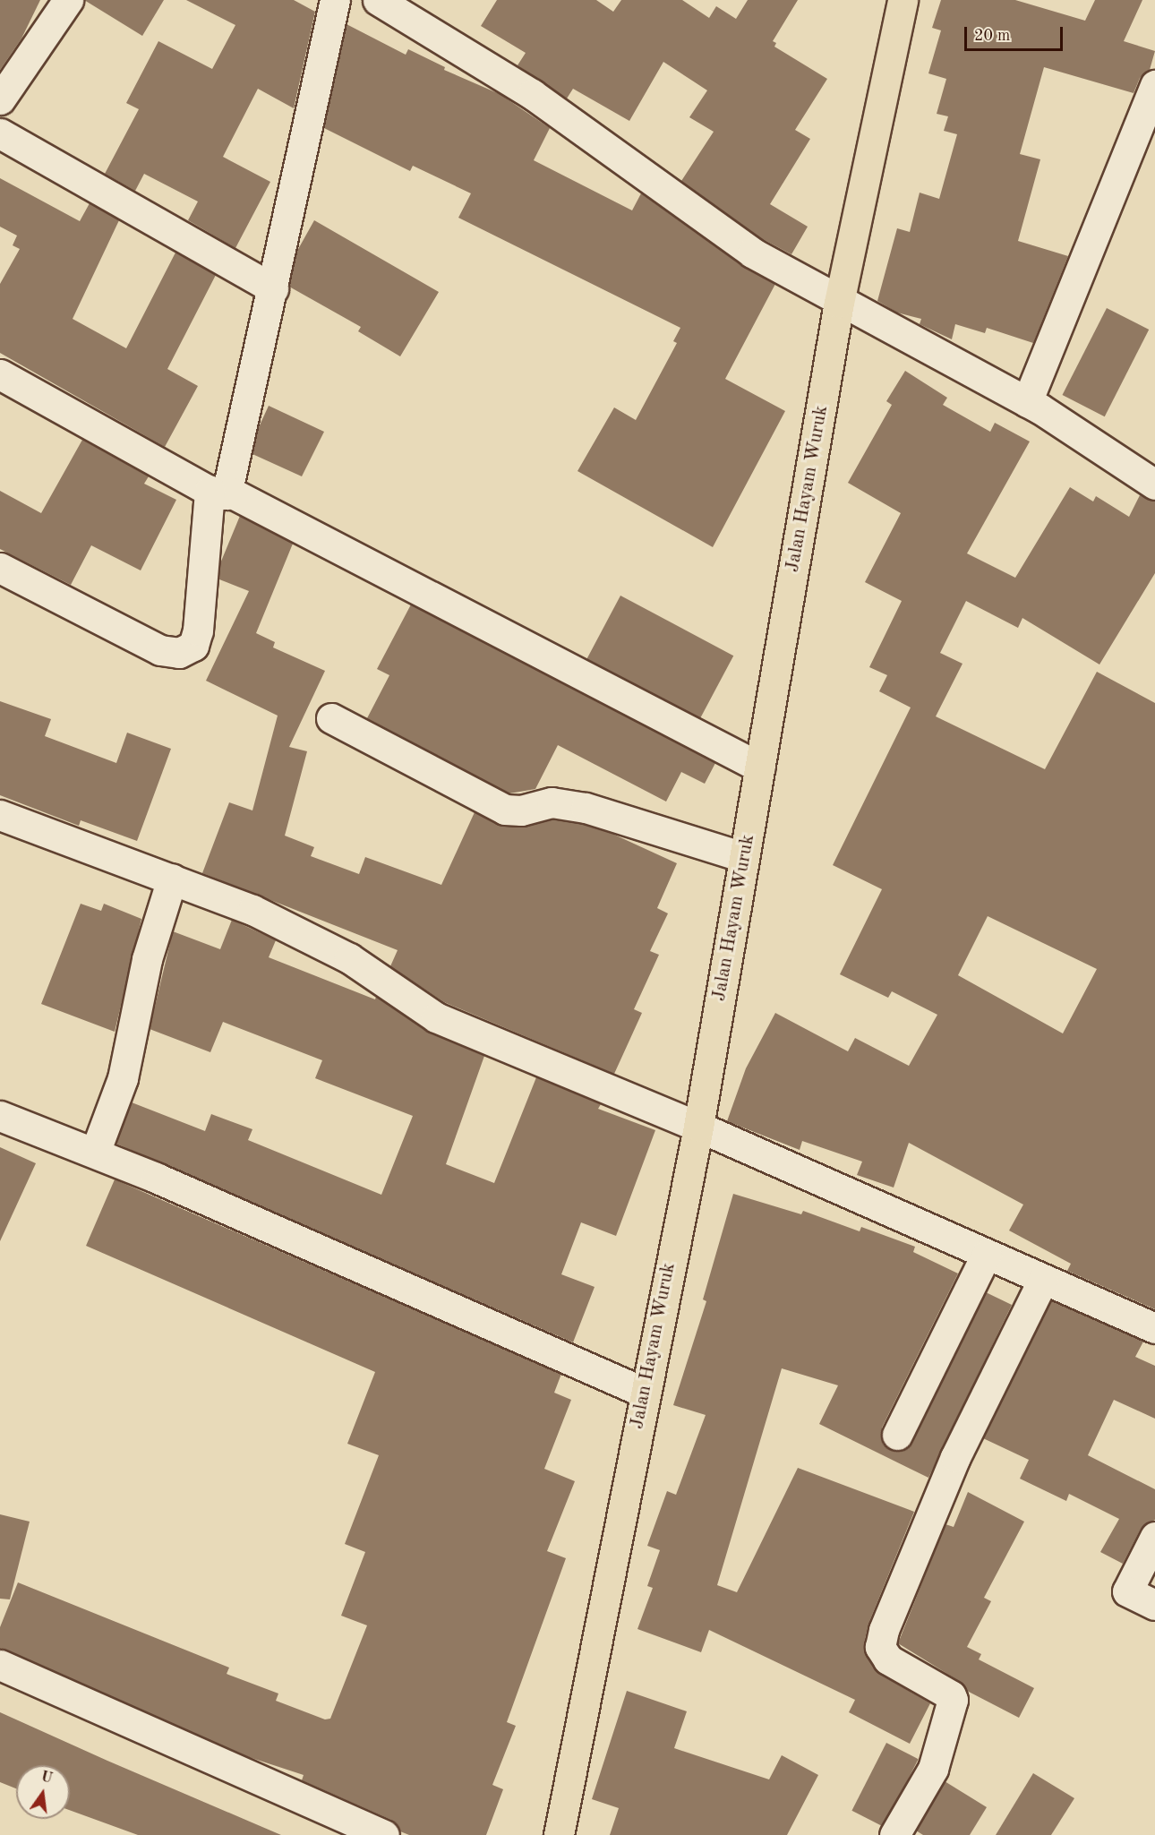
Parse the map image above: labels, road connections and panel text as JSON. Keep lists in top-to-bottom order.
{
  "streets": {
    "main road": ["Jalan Hayam Wuruk"]
  },
  "scale_bar": "20 m",
  "north": "top"
}
